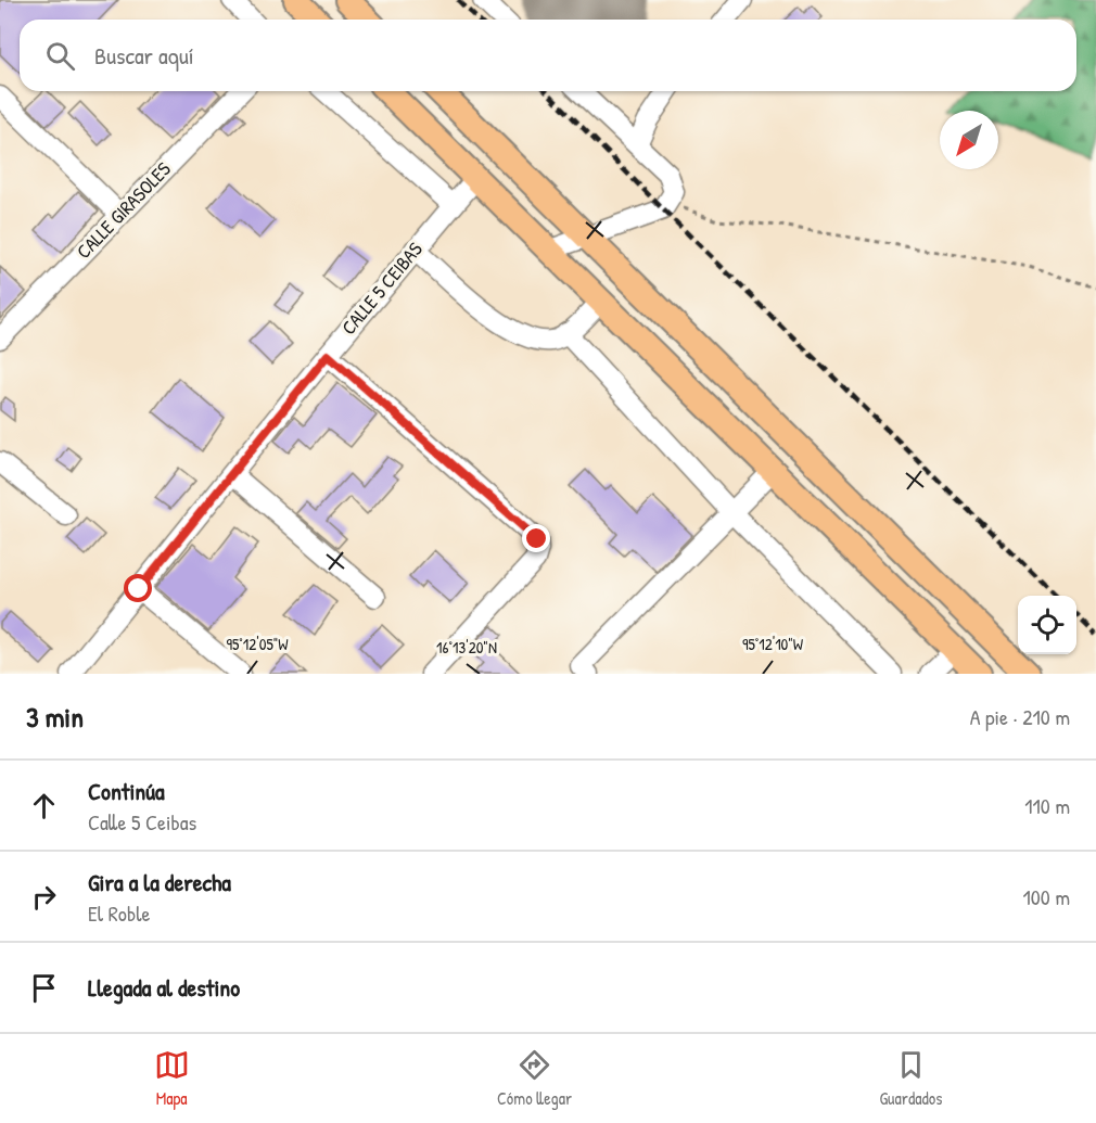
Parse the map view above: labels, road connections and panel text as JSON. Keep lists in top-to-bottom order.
{
  "streets": {
    "street": ["CALLE GIRASOLES", "CALLE 5 CEIBAS"]
  },
  "north": "bottom left",
  "page": {
    "search": "Buscar aquí",
    "heading": ["3 min", "A pie · 210 m"],
    "list": [
      ["Continúa", "Calle 5 Ceibas", "110 m"],
      ["Gira a la derecha", "El Roble", "100 m"],
      "Llegada al destino"
    ],
    "nav": ["Mapa", "Cómo llegar", "Guardados"]
  },
  "coordinates": ["95°12'05\"W", "95°12'10\"W", "16°13'20\"N"]
}
